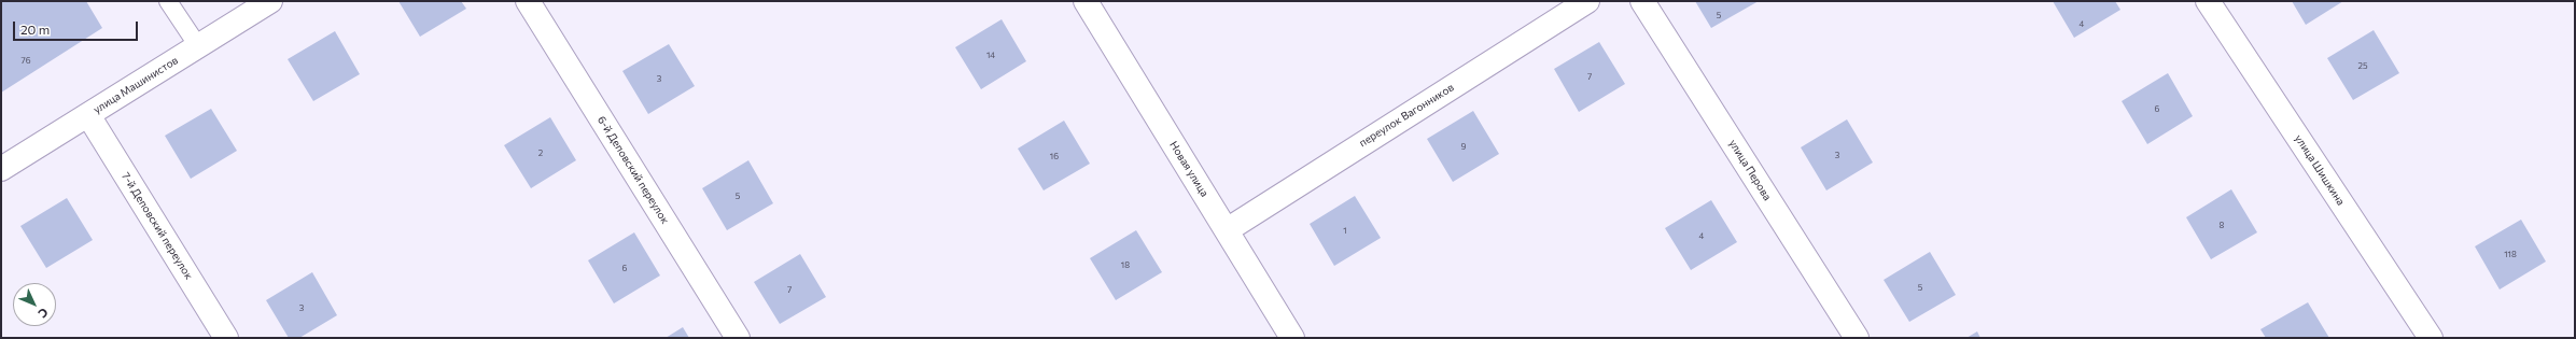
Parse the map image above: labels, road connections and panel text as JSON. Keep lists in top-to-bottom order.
{
  "streets": {
    "street": [
      "улица Машинистов",
      "переулок Вагонников",
      "Новая улица",
      "6-й Деповский переулок",
      "улица Перова",
      "улица Шишкина",
      "7-й Деповский переулок"
    ]
  },
  "crossings": [
    ["улица Машинистов", "7-й Деповский переулок"],
    ["переулок Вагонников", "Новая улица"]
  ],
  "house_numbers": [
    "5",
    "4",
    "14",
    "76",
    "25",
    "7",
    "3",
    "6",
    "9",
    "2",
    "3",
    "16",
    "5",
    "8",
    "1",
    "4",
    "118",
    "18",
    "6",
    "5",
    "7",
    "3"
  ],
  "scale_bar": "20 m",
  "north": "bottom right"
}
